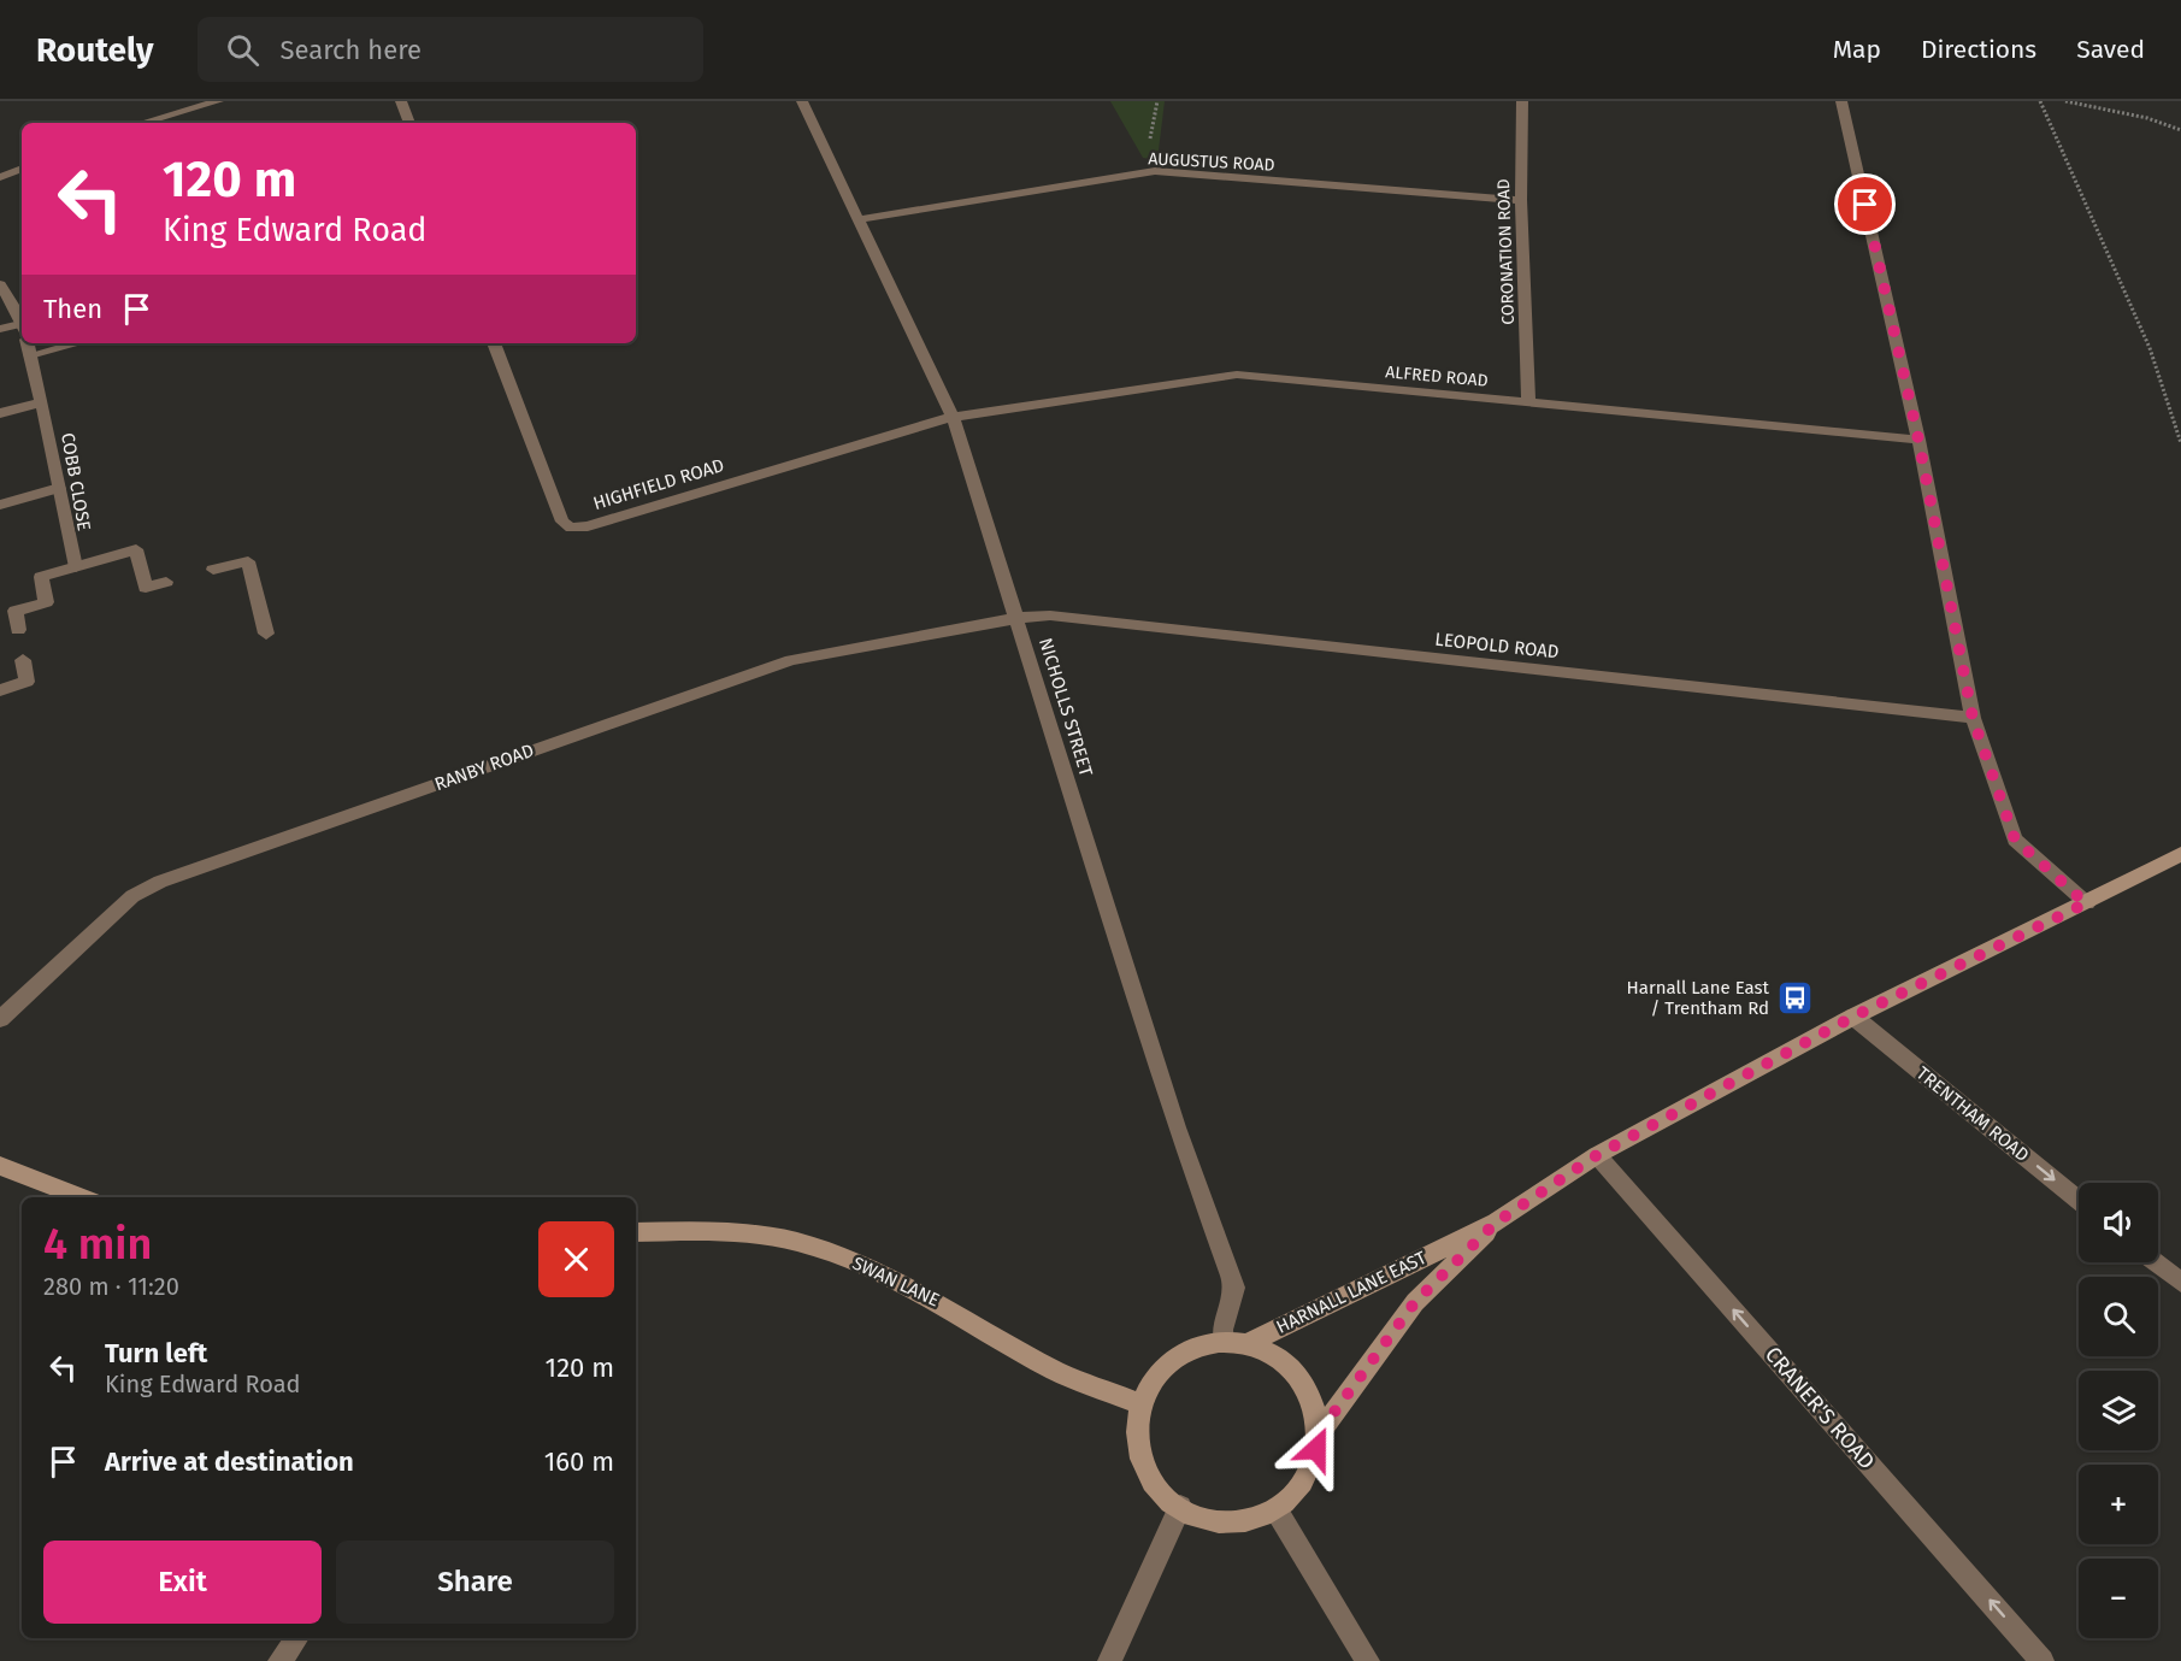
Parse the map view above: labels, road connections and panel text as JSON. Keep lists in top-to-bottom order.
{
  "streets": {
    "main road": ["SWAN LANE", "HARNALL LANE EAST"],
    "street": [
      "AUGUSTUS ROAD",
      "CORONATION ROAD",
      "ALFRED ROAD",
      "COBB CLOSE",
      "HIGHFIELD ROAD",
      "LEOPOLD ROAD",
      "NICHOLLS STREET",
      "RANBY ROAD",
      "TRENTHAM ROAD",
      "CRANER'S ROAD"
    ]
  },
  "crossings": [
    ["AUGUSTUS ROAD", "CORONATION ROAD"],
    ["AUGUSTUS ROAD", "NICHOLLS STREET"],
    ["CORONATION ROAD", "ALFRED ROAD"],
    ["ALFRED ROAD", "HIGHFIELD ROAD"],
    ["ALFRED ROAD", "NICHOLLS STREET"],
    ["HIGHFIELD ROAD", "NICHOLLS STREET"],
    ["LEOPOLD ROAD", "NICHOLLS STREET"],
    ["LEOPOLD ROAD", "RANBY ROAD"],
    ["NICHOLLS STREET", "RANBY ROAD"],
    ["NICHOLLS STREET", "SWAN LANE"],
    ["NICHOLLS STREET", "HARNALL LANE EAST"],
    ["TRENTHAM ROAD", "HARNALL LANE EAST"],
    ["SWAN LANE", "HARNALL LANE EAST"],
    ["HARNALL LANE EAST", "CRANER'S ROAD"]
  ],
  "one_way": ["TRENTHAM ROAD", "CRANER'S ROAD"],
  "places": {
    "bus stop": ["Harnall Lane East / Trentham Rd"]
  },
  "page": {
    "header": "Routely",
    "search": "Search here",
    "nav": ["Map", "Directions", "Saved"],
    "turn": ["120 m", "King Edward Road"],
    "then": "Then",
    "map_buttons": ["+", "−"],
    "heading": ["4 min", "280 m · 11:20"],
    "list": [
      {
        "name": "Turn left",
        "note": "King Edward Road",
        "value": "120 m"
      },
      {
        "name": "Arrive at destination",
        "value": "160 m"
      }
    ],
    "buttons": ["Exit", "Share"]
  }
}
